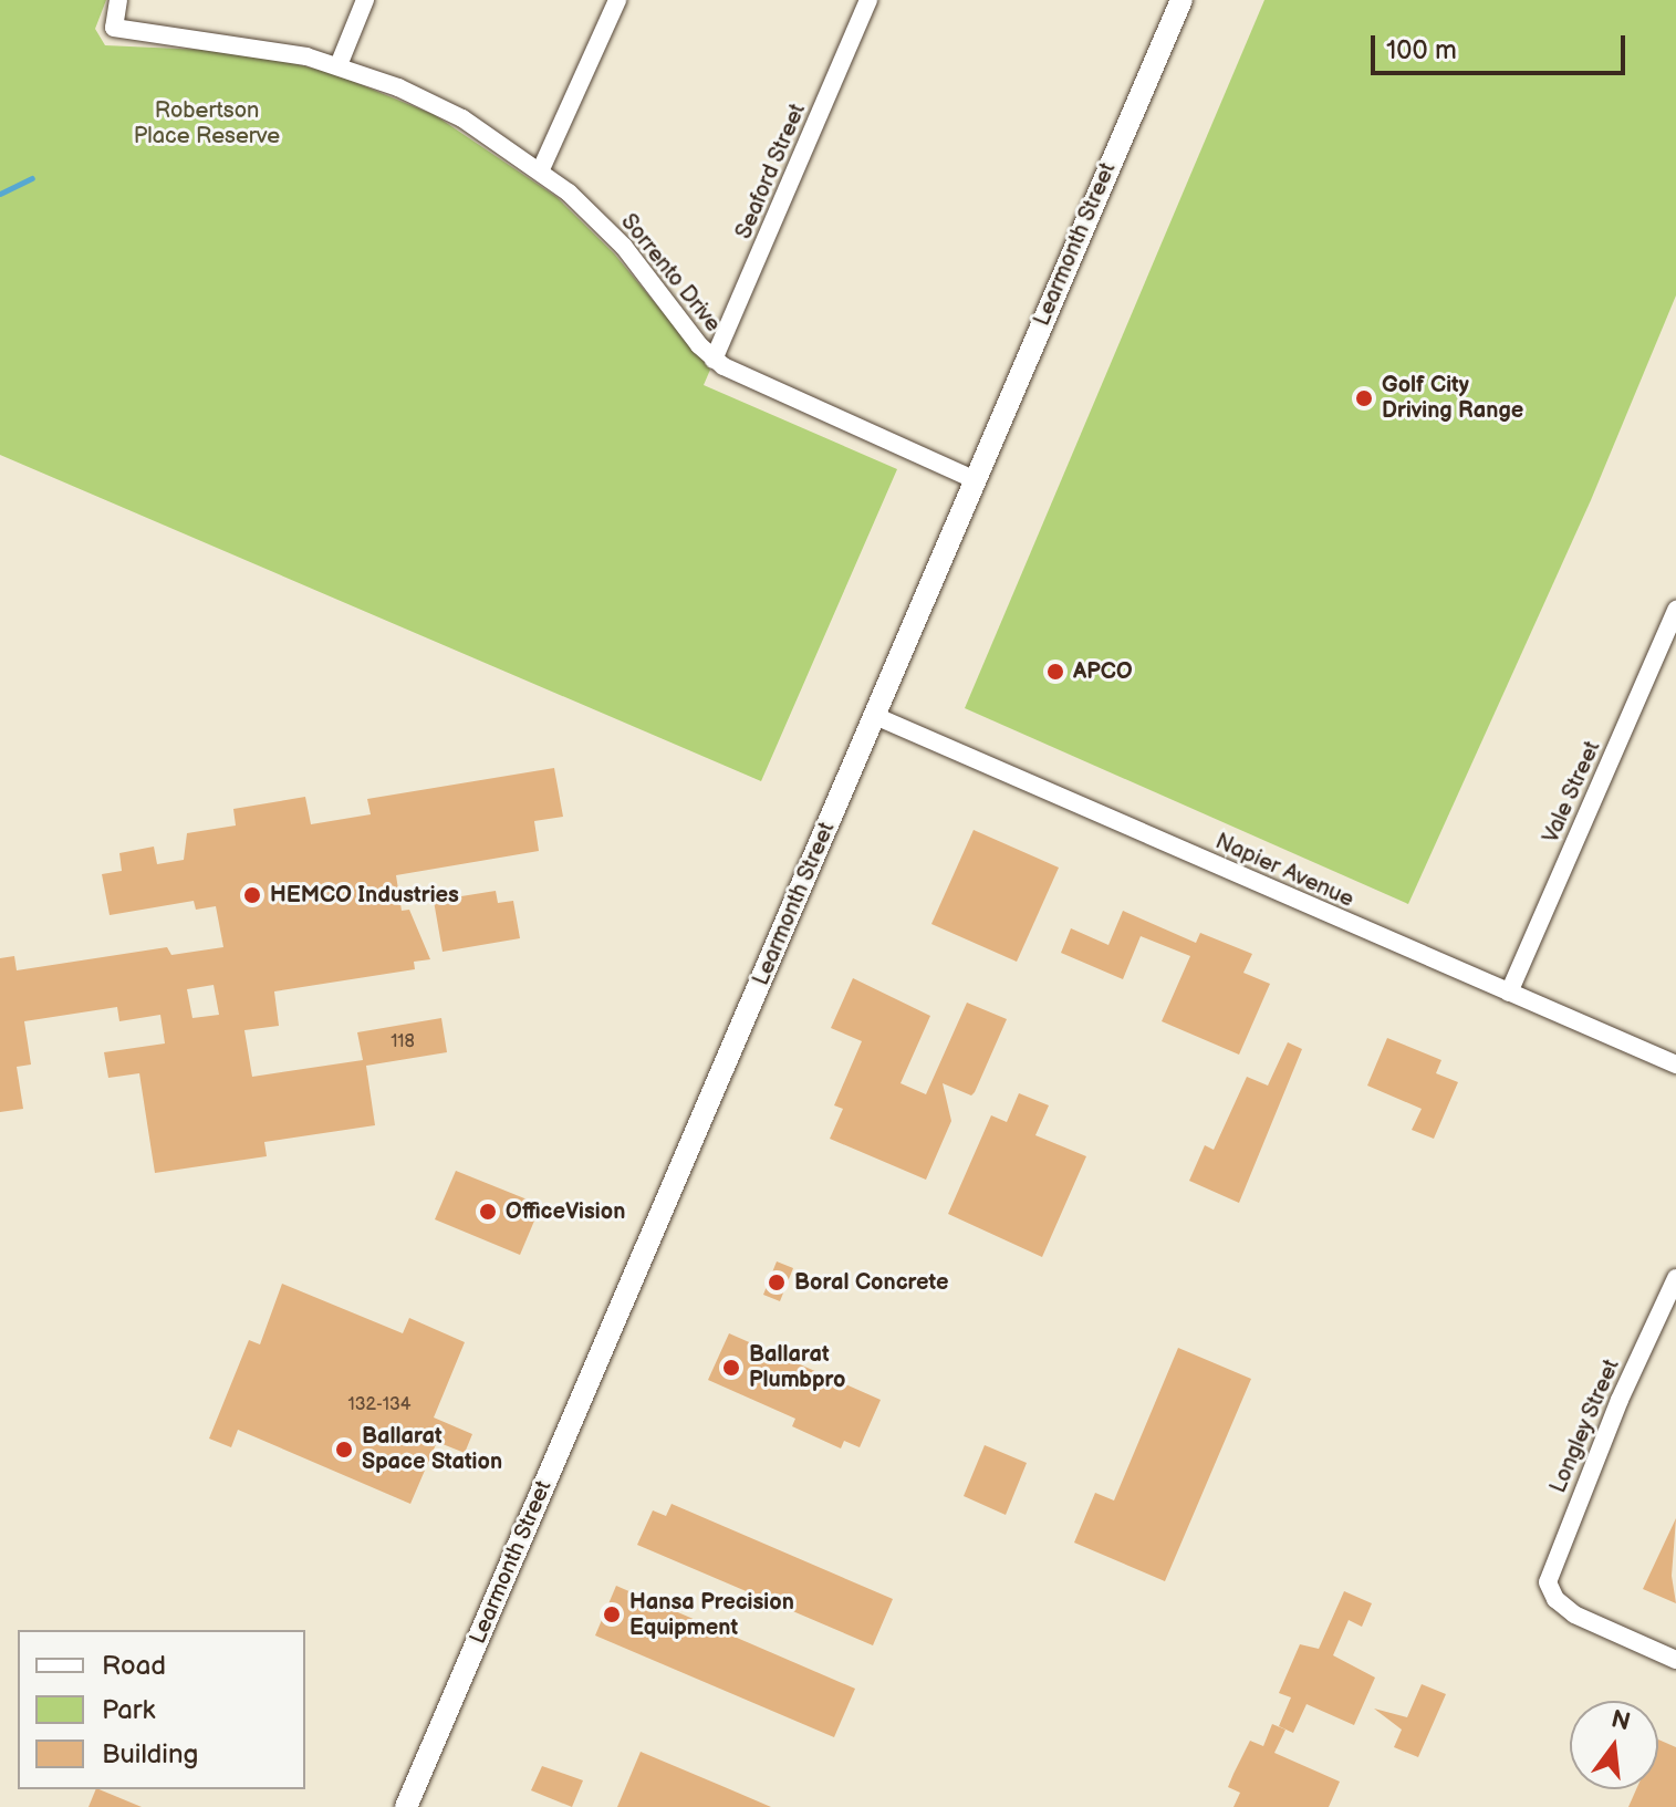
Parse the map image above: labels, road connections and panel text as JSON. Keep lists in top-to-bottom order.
{
  "streets": {
    "street": [
      "Seaford Street",
      "Learmonth Street",
      "Sorrento Drive",
      "Vale Street",
      "Napier Avenue",
      "Longley Street"
    ]
  },
  "crossings": [
    ["Seaford Street", "Sorrento Drive"],
    ["Learmonth Street", "Sorrento Drive"],
    ["Learmonth Street", "Napier Avenue"],
    ["Vale Street", "Napier Avenue"]
  ],
  "parks": ["Robertson Place Reserve"],
  "places": [
    "Golf City Driving Range",
    "APCO",
    "HEMCO Industries",
    "OfficeVision",
    "Boral Concrete",
    "Ballarat Plumbpro",
    "Ballarat Space Station",
    "Hansa Precision Equipment"
  ],
  "house_numbers": ["118", "132-134"],
  "legend": ["Road", "Park", "Building"],
  "scale_bar": "100 m",
  "north": "top"
}
